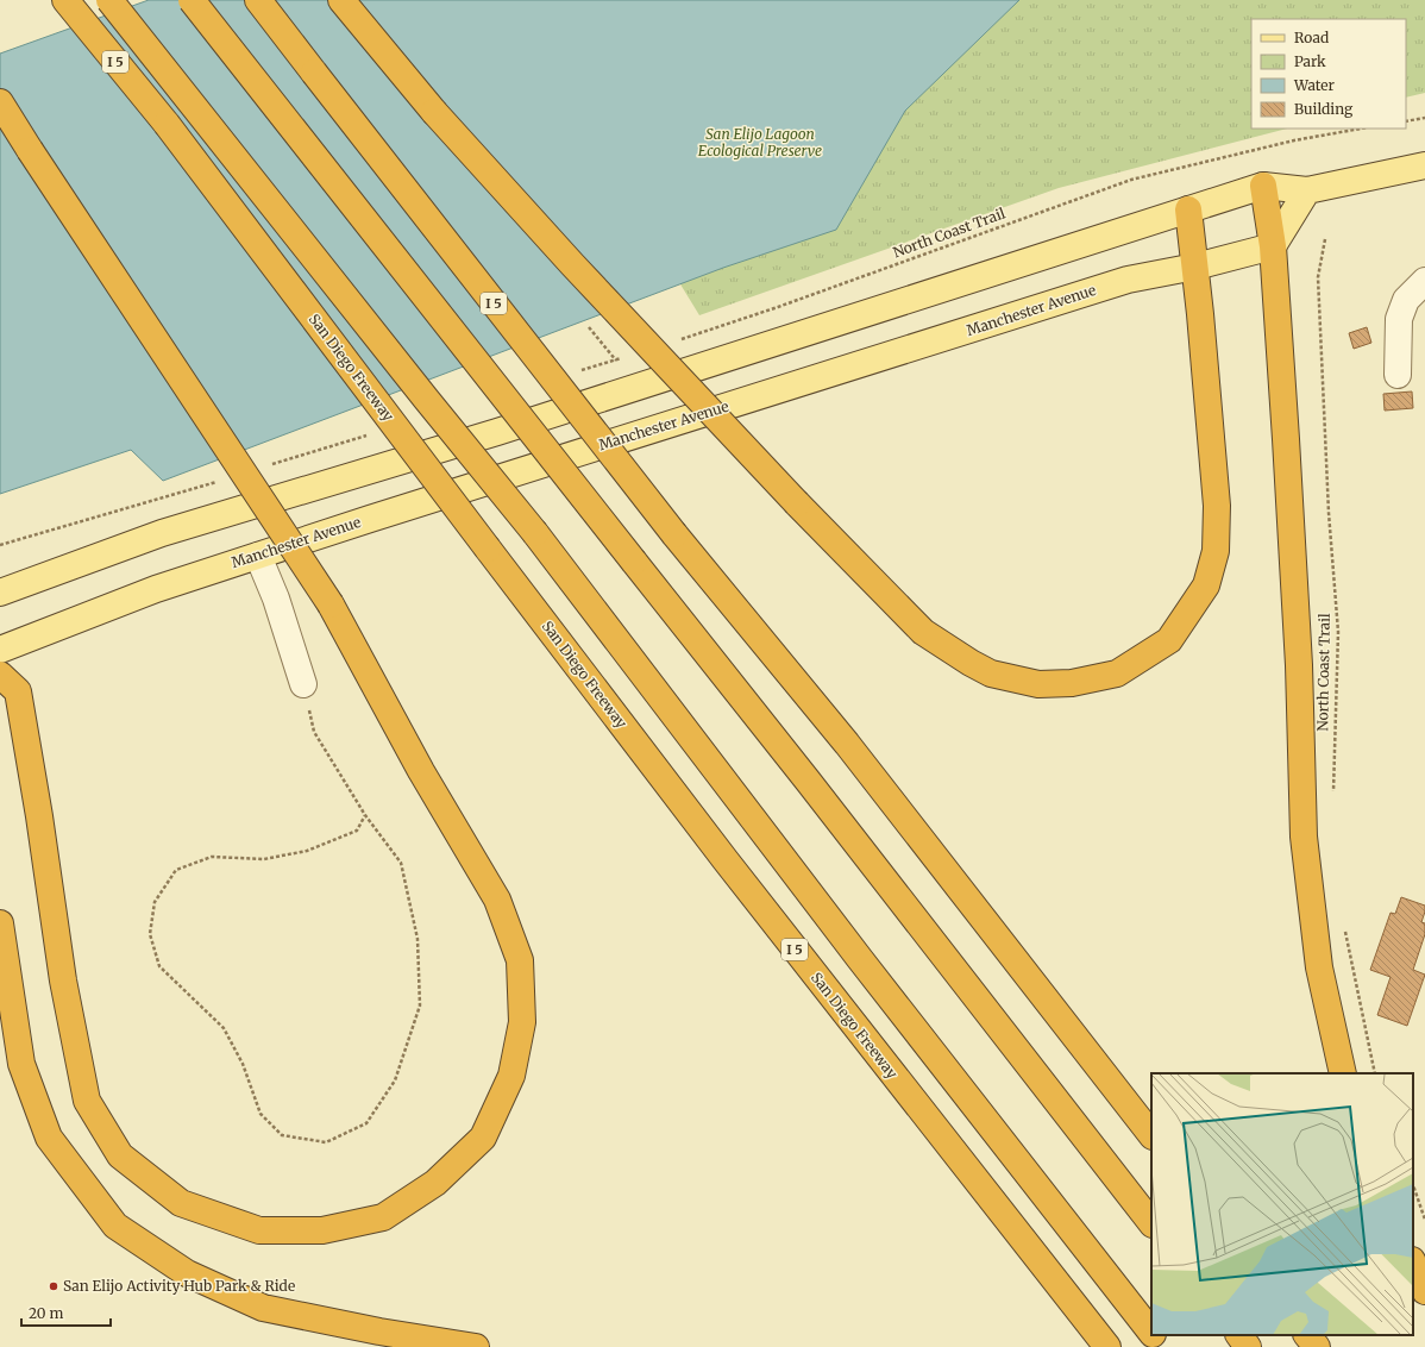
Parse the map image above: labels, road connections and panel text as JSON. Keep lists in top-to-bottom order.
{
  "streets": {
    "highway": ["I 5", "San Diego Freeway"],
    "main road": ["Manchester Avenue"],
    "path": ["North Coast Trail"]
  },
  "parks": ["San Elijo Lagoon Ecological Preserve"],
  "places": ["San Elijo Activity Hub Park & Ride"],
  "legend": [
    "Road",
    "Park",
    "Water",
    "Building"
  ],
  "scale_bar": "20 m"
}
